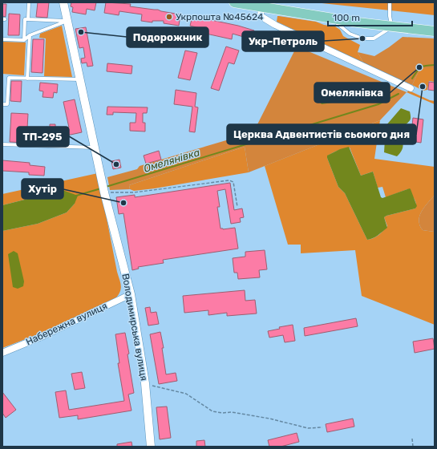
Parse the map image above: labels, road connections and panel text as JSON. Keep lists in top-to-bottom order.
{
  "streets": {
    "street": ["Набережна вулиця", "Володимирська вулиця"]
  },
  "crossings": [
    ["Набережна вулиця", "Володимирська вулиця"]
  ],
  "water": ["Омелянівка"],
  "places": [
    "Укрпошта №45624",
    "Подорожник",
    "Укр-Петроль",
    "Омелянівка",
    "Церква Адвентистів сьомого дня",
    "ТП-295",
    "Хутір"
  ],
  "scale_bar": "100 m"
}
